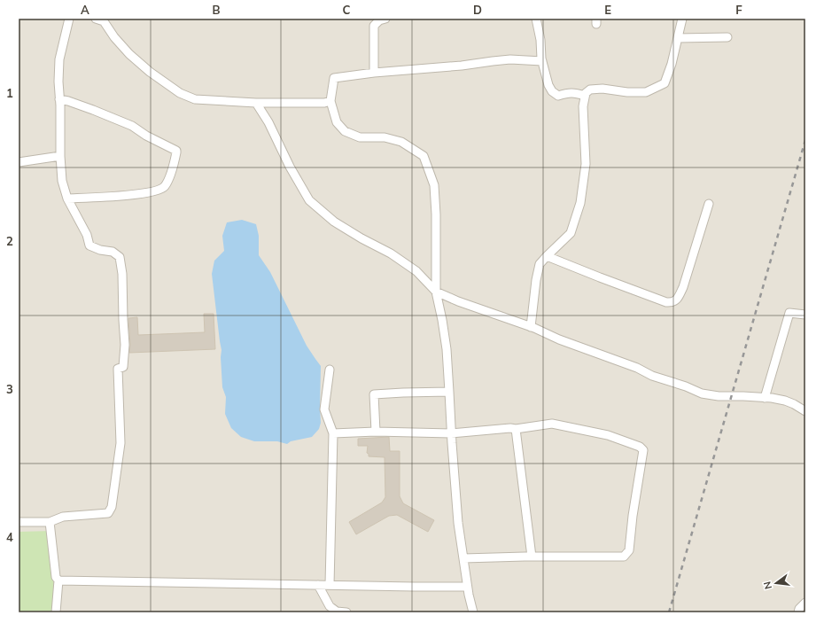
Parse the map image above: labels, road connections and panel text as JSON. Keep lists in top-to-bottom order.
{
  "north": "left",
  "grid": {
    "columns": [
      "A",
      "B",
      "C",
      "D",
      "E",
      "F"
    ],
    "rows": [
      "1",
      "2",
      "3",
      "4"
    ]
  }
}
